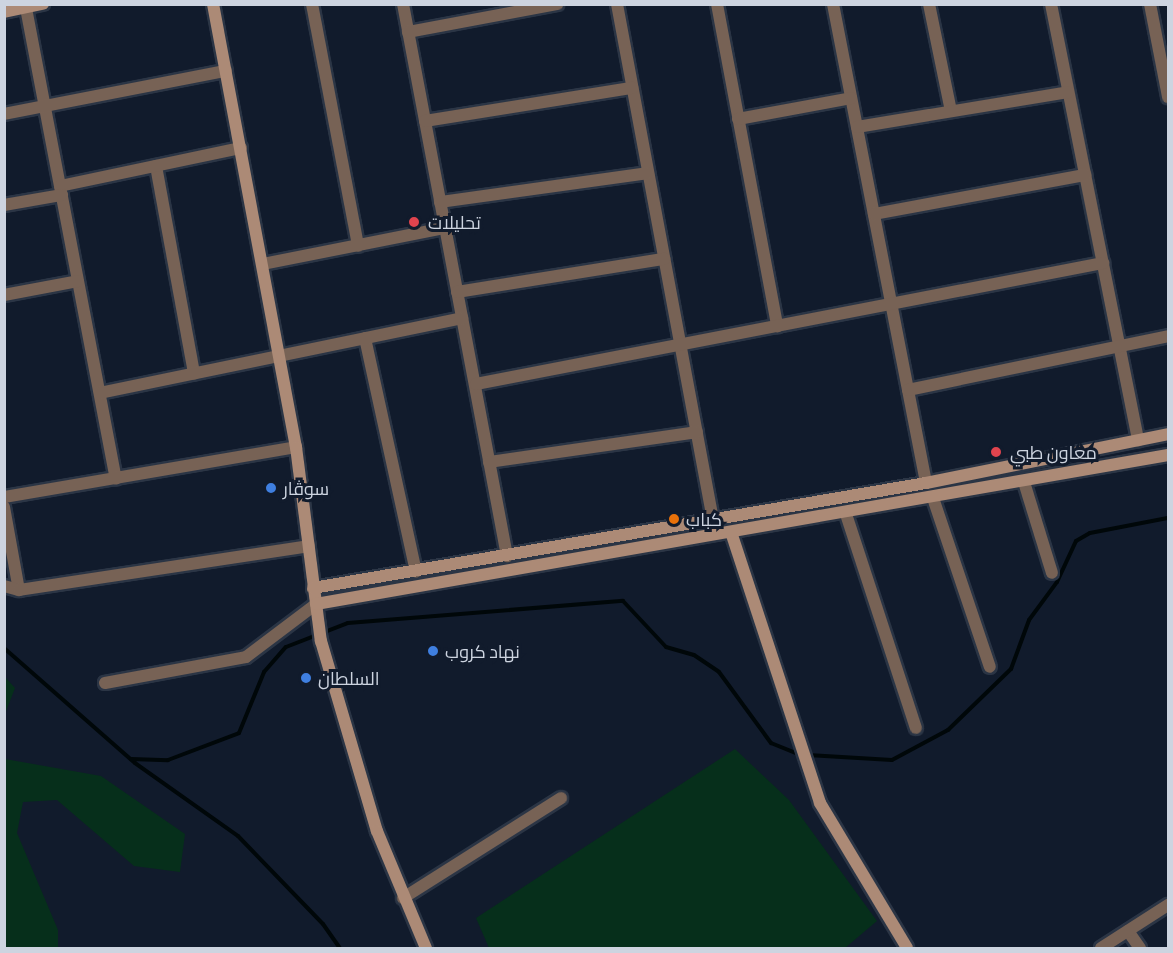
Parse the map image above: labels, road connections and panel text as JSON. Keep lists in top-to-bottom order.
{
  "places": [
    "تحلیلات",
    "معاون طبي",
    "سوڤار",
    "كباب",
    "نهاد كروب",
    "السلطان"
  ]
}
